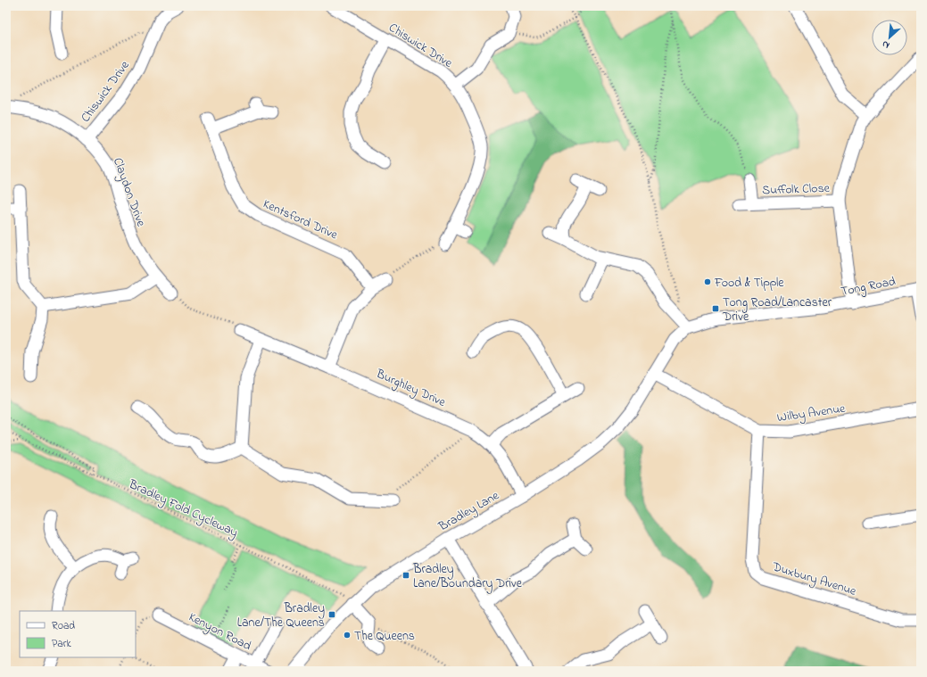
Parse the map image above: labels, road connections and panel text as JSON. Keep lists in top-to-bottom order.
{
  "streets": {
    "street": [
      "Chiswick Drive",
      "Suffolk Close",
      "Claydon Drive",
      "Kentsford Drive",
      "Tong Road",
      "Burghley Drive",
      "Wilby Avenue",
      "Bradley Lane",
      "Duxbury Avenue",
      "Kenyon Road"
    ],
    "path": ["Bradley Fold Cycleway"]
  },
  "crossings": [
    ["Chiswick Drive", "Claydon Drive"],
    ["Tong Road", "Wilby Avenue"],
    ["Tong Road", "Bradley Lane"],
    ["Burghley Drive", "Bradley Lane"],
    ["Wilby Avenue", "Bradley Lane"],
    ["Wilby Avenue", "Duxbury Avenue"],
    ["Bradley Fold Cycleway", "Bradley Lane"]
  ],
  "places": {
    "other": ["Food & Tipple", "The Queens"],
    "transit": ["Tong Road/Lancaster Drive", "Bradley Lane/Boundary Drive", "Bradley Lane/The Queens"]
  },
  "legend": ["Road", "Park"],
  "north": "bottom left"
}
